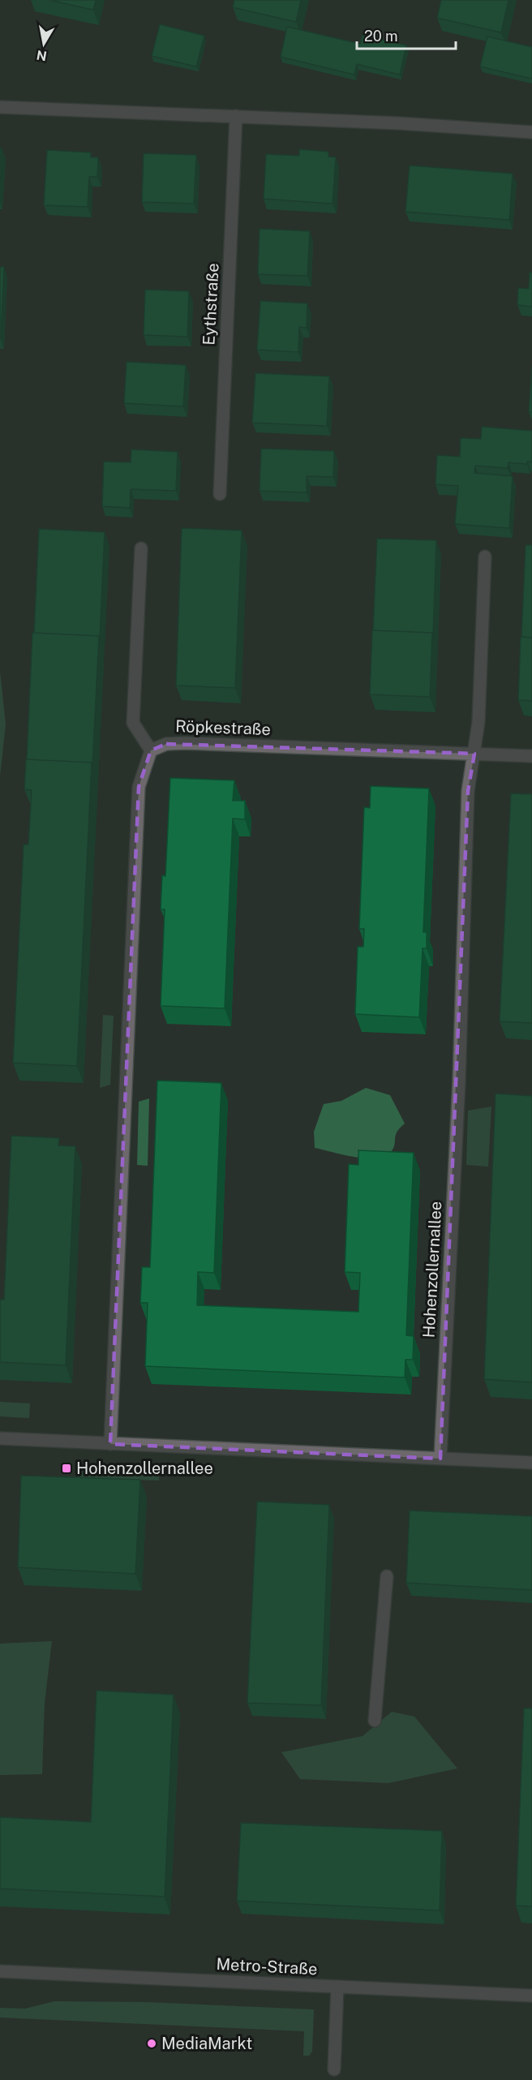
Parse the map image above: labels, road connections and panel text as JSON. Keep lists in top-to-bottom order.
{
  "streets": {
    "street": [
      "Eythstraße",
      "Röpkestraße",
      "Hohenzollernallee",
      "Metro-Straße"
    ]
  },
  "crossings": [
    ["Röpkestraße", "Hohenzollernallee"]
  ],
  "places": {
    "transit": ["Hohenzollernallee"],
    "other": ["MediaMarkt"]
  },
  "scale_bar": "20 m",
  "north": "bottom"
}
